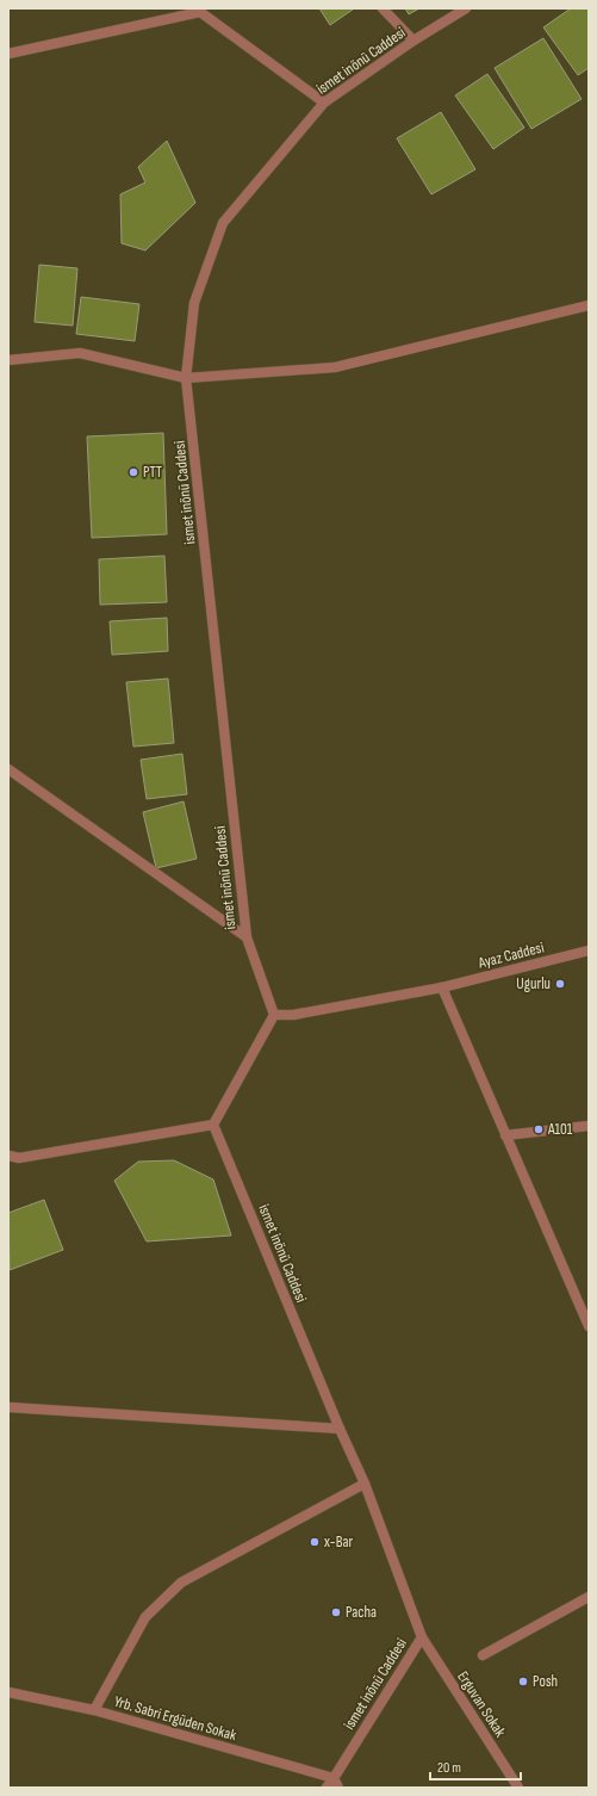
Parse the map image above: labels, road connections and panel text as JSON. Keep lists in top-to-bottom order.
{
  "streets": {
    "street": [
      "ismet inönü Caddesi",
      "Ayaz Caddesi",
      "Erguvan Sokak",
      "Yrb. Sabri Ergüden Sokak"
    ]
  },
  "crossings": [
    ["ismet inönü Caddesi", "Ayaz Caddesi"],
    ["ismet inönü Caddesi", "Erguvan Sokak"],
    ["ismet inönü Caddesi", "Yrb. Sabri Ergüden Sokak"]
  ],
  "places": [
    "PTT",
    "Ugurlu",
    "A101",
    "x-Bar",
    "Pacha",
    "Posh"
  ],
  "scale_bar": "20 m"
}
